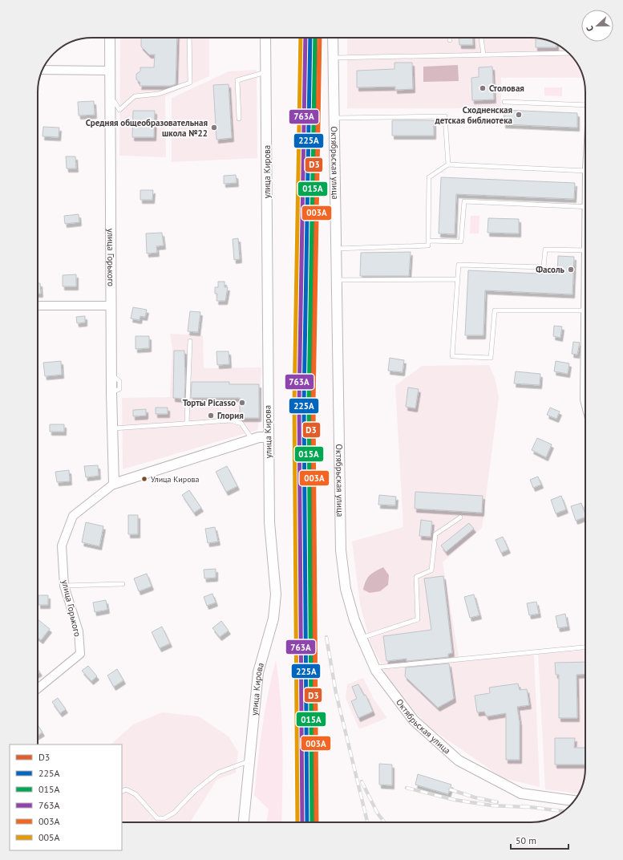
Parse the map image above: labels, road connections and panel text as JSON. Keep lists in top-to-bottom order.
{
  "streets": {
    "street": ["Октябрьская улица", "улица Кирова", "улица Горького"]
  },
  "crossings": [
    ["улица Кирова", "улица Горького"]
  ],
  "places": [
    "Столовая",
    "Сходненская детская библиотека",
    "Средняя общеобразовательная школа №22",
    "Фасоль",
    "Торты Picasso",
    "Глория",
    "Улица Кирова"
  ],
  "lines": [
    "transit line D3",
    "transit line 225А",
    "transit line 015А",
    "transit line 763А",
    "transit line 003А",
    "transit line 005А"
  ],
  "legend": [
    "D3",
    "225А",
    "015А",
    "763А",
    "003А",
    "005А"
  ],
  "scale_bar": "50 m",
  "north": "left"
}
